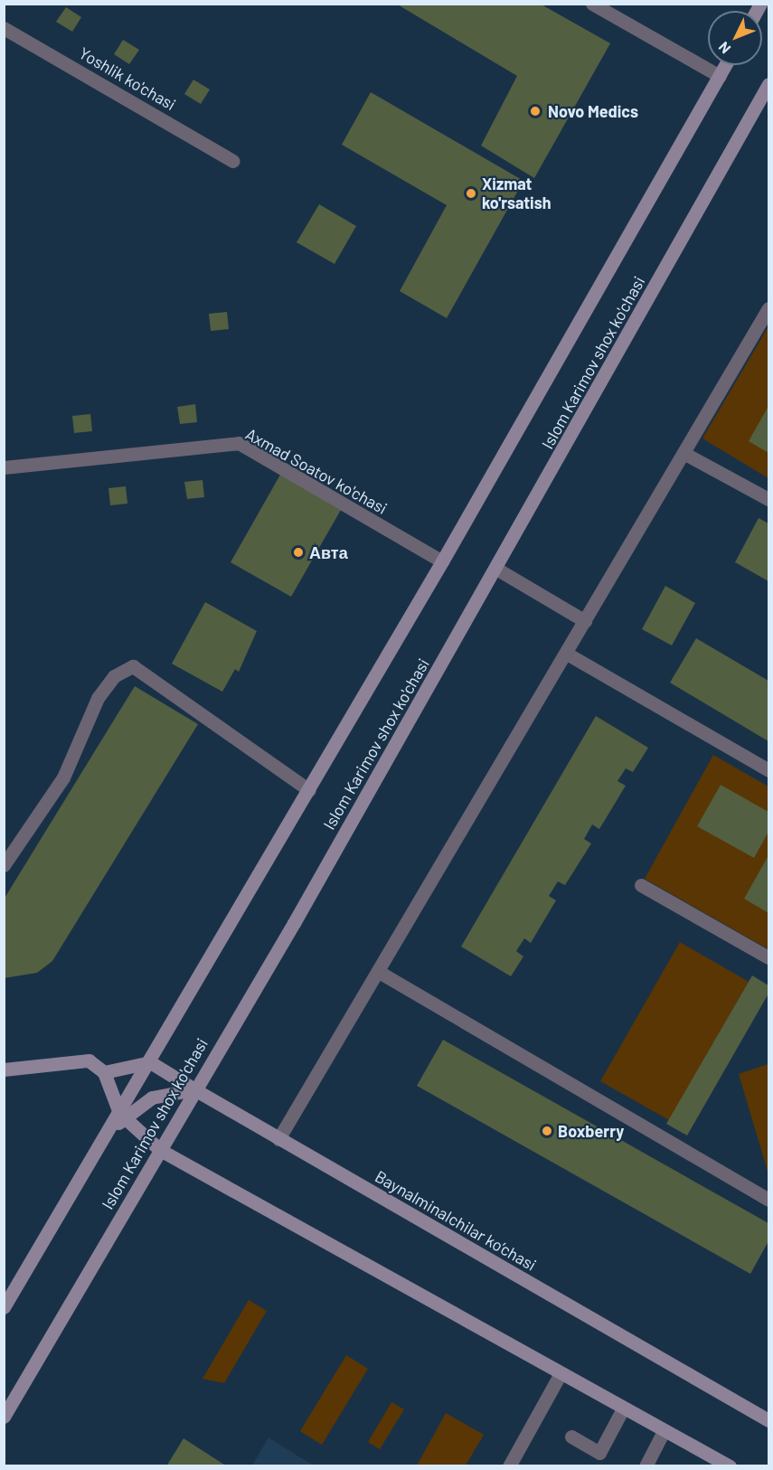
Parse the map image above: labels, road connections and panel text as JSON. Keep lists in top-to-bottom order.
{
  "streets": {
    "main road": ["Islom Karimov shox ko'chasi", "Baynalminalchilar ko’chasi"],
    "street": ["Yoshlik ko'chasi", "Axmad Soatov ko'chasi"]
  },
  "crossings": [
    ["Islom Karimov shox ko'chasi", "Axmad Soatov ko'chasi"],
    ["Islom Karimov shox ko'chasi", "Baynalminalchilar ko’chasi"]
  ],
  "places": [
    "Novo Medics",
    "Xizmat ko'rsatish",
    "Авта",
    "Boxberry"
  ],
  "north": "bottom left"
}
